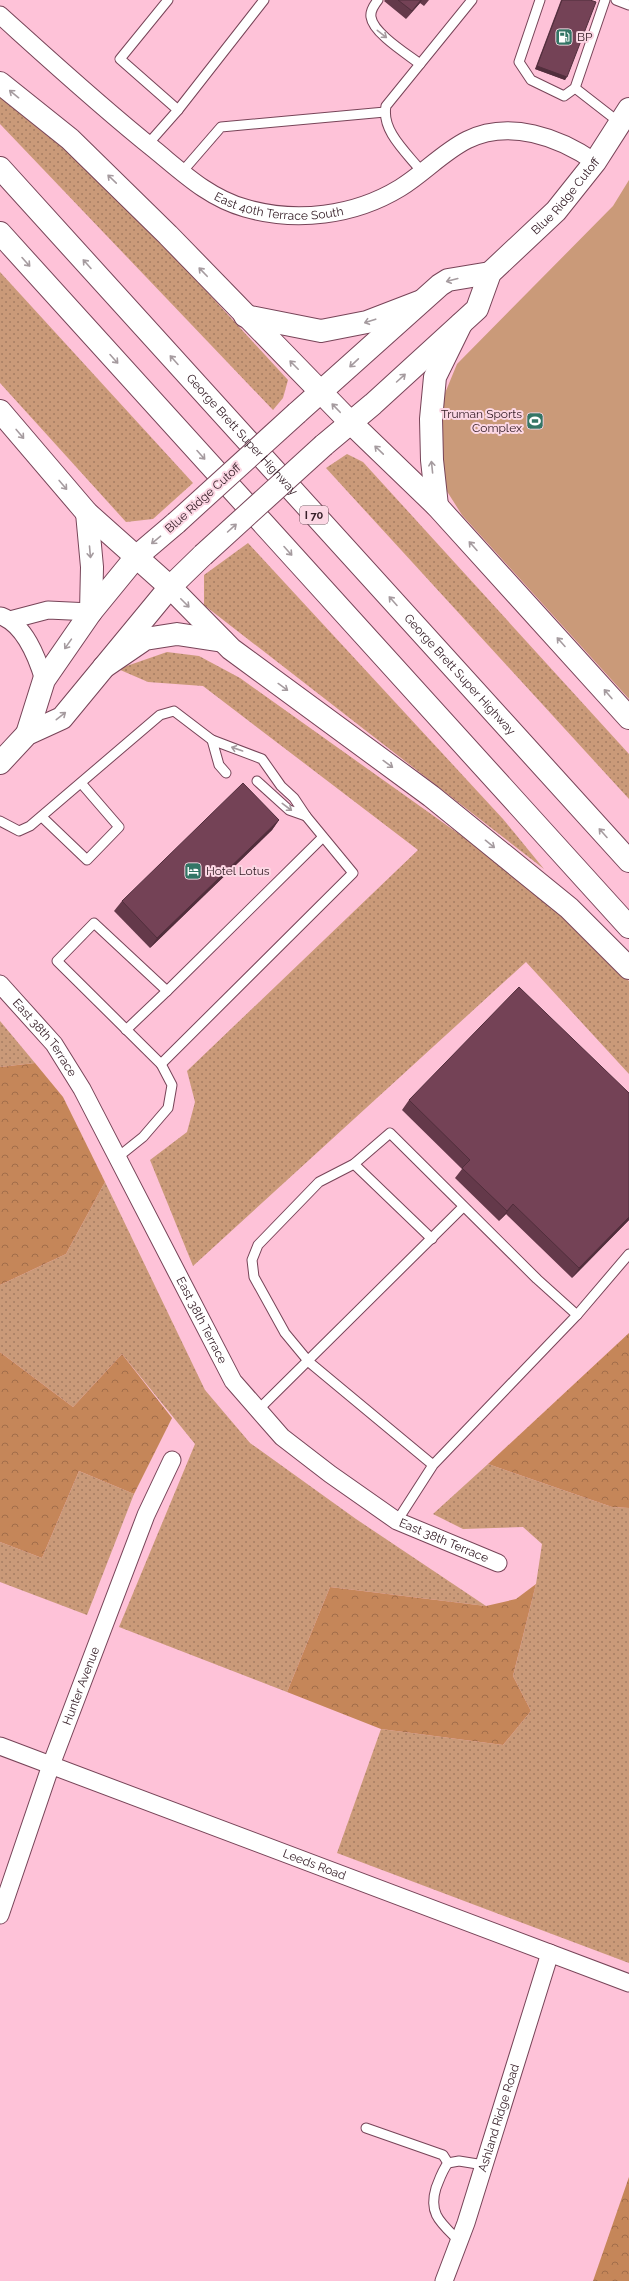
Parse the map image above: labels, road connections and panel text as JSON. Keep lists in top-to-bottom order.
{
  "streets": {
    "main road": ["Blue Ridge Cutoff", "George Brett Super Highway", "I 70"],
    "street": [
      "East 40th Terrace South",
      "East 38th Terrace",
      "Hunter Avenue",
      "Leeds Road",
      "Ashland Ridge Road"
    ]
  },
  "crossings": [
    ["Blue Ridge Cutoff", "East 40th Terrace South"],
    ["Hunter Avenue", "Leeds Road"],
    ["Leeds Road", "Ashland Ridge Road"]
  ],
  "places": {
    "fuel station": ["BP"],
    "sports": ["Truman Sports Complex"],
    "hotel": ["Hotel Lotus"]
  }
}
